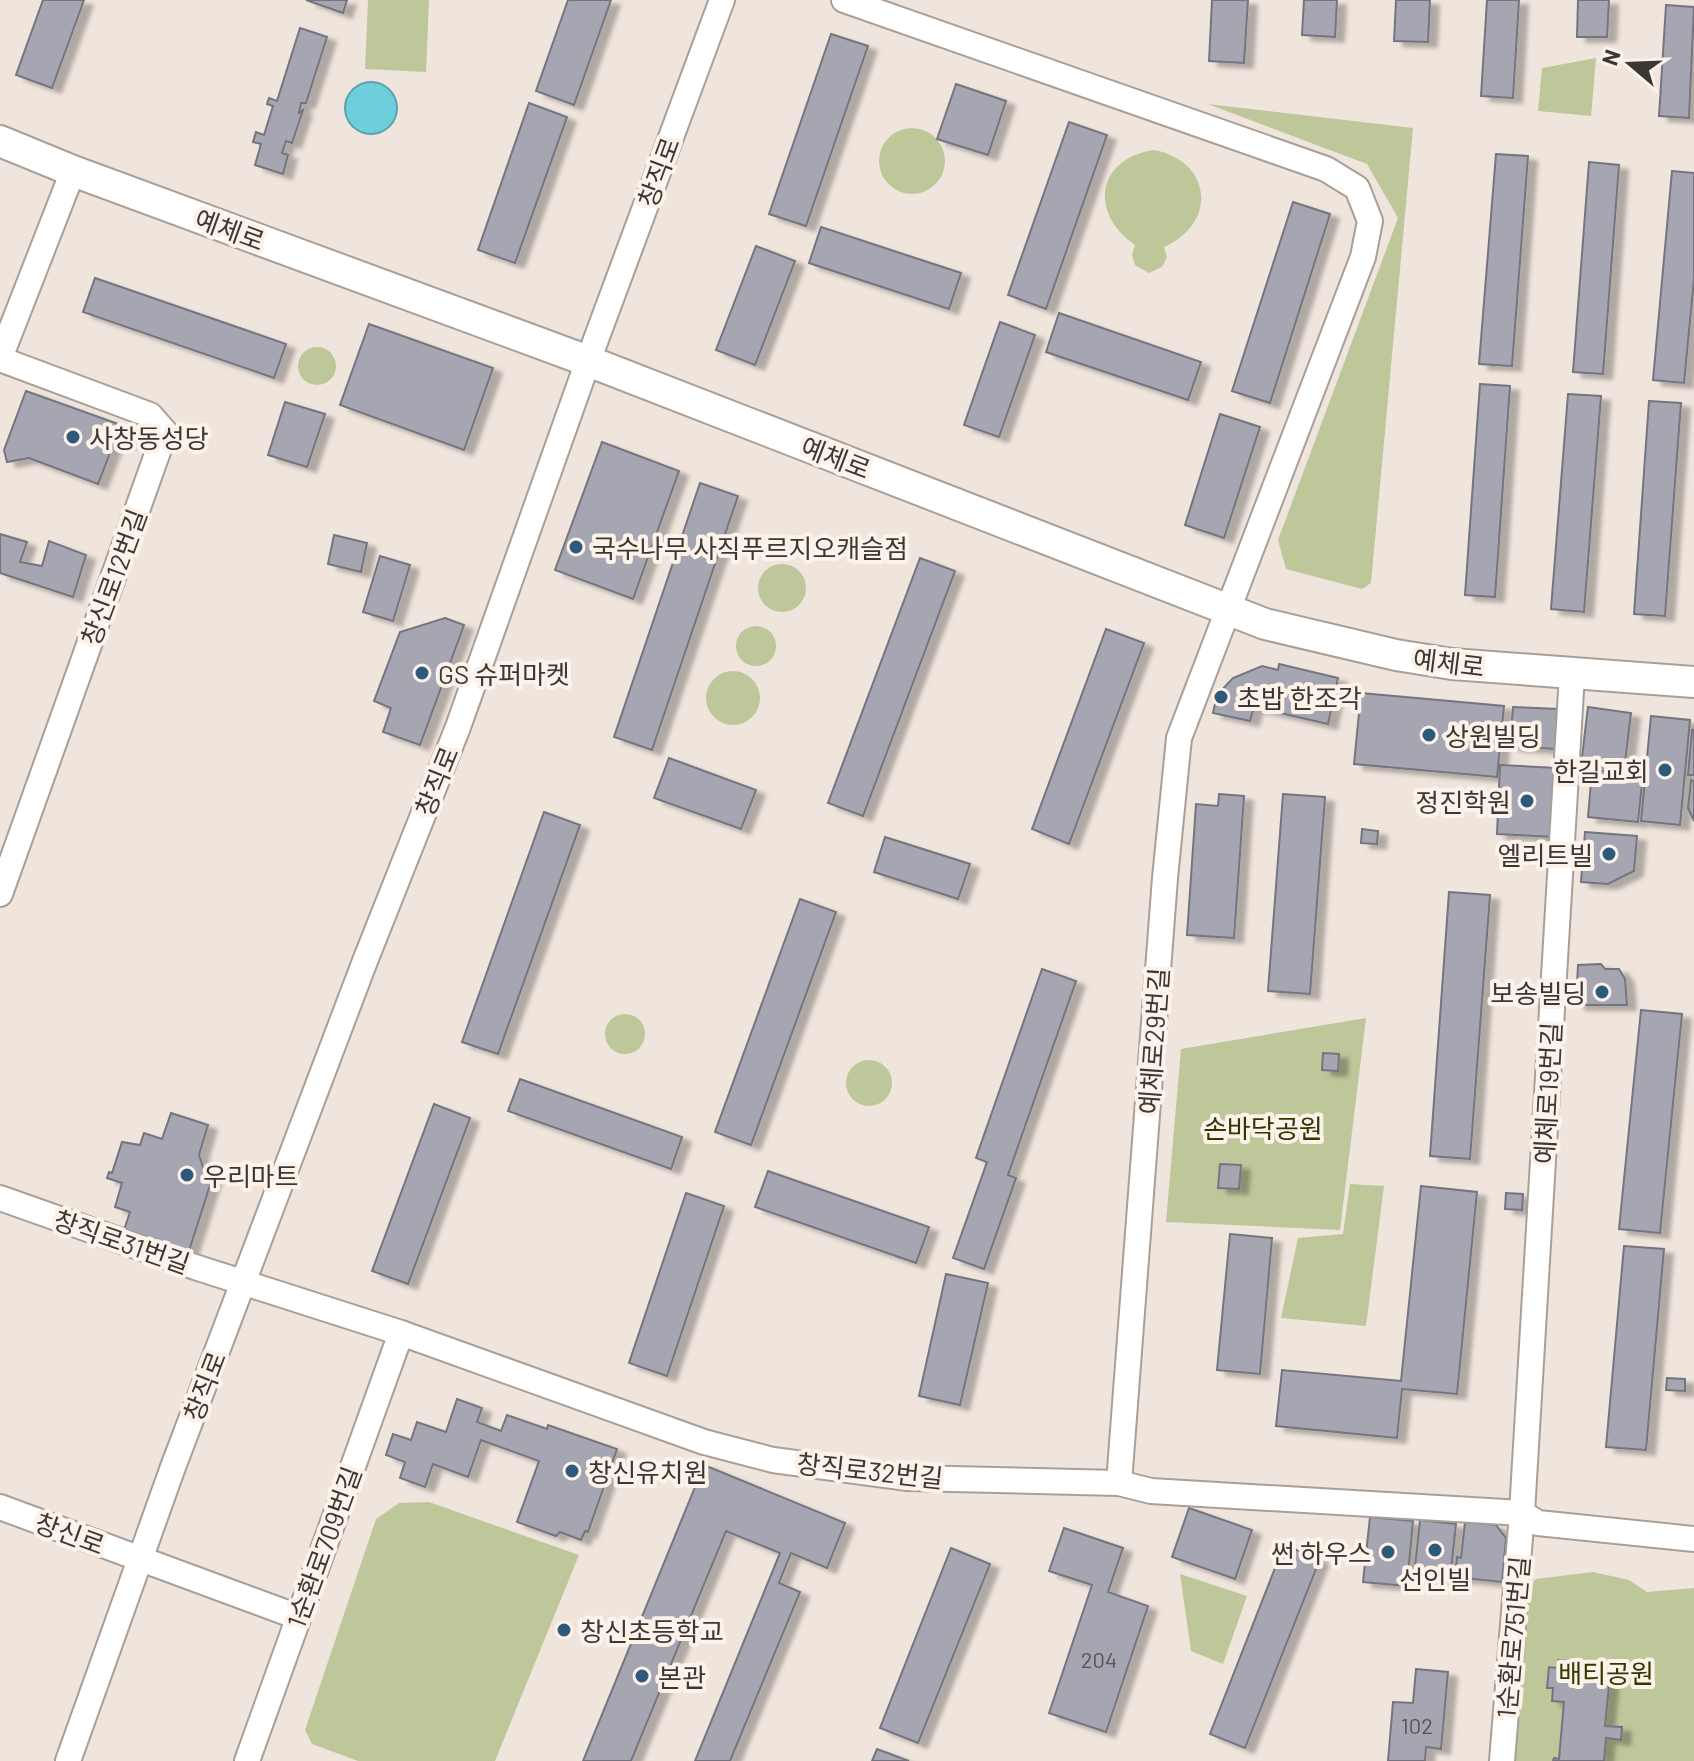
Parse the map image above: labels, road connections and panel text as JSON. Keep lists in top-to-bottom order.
{
  "streets": {
    "street": [
      "창직로",
      "예체로",
      "창신로12번길",
      "예체로29번길",
      "예체로19번길",
      "창직로31번길",
      "창직로32번길",
      "창신로",
      "1순환로709번길",
      "1순환로751번길"
    ]
  },
  "crossings": [
    ["창직로", "예체로"],
    ["창직로", "창직로31번길"],
    ["창직로", "창직로32번길"],
    ["창직로", "창신로"],
    ["예체로", "예체로29번길"],
    ["예체로", "예체로19번길"],
    ["예체로29번길", "창직로32번길"],
    ["예체로19번길", "창직로32번길"],
    ["예체로19번길", "1순환로751번길"],
    ["창직로31번길", "창직로32번길"],
    ["창직로32번길", "1순환로709번길"],
    ["창직로32번길", "1순환로751번길"]
  ],
  "parks": ["손바닥공원", "배티공원"],
  "places": [
    "사창동성당",
    "국수나무 사직푸르지오캐슬점",
    "GS 슈퍼마켓",
    "초밥 한조각",
    "상원빌딩",
    "한길교회",
    "정진학원",
    "엘리트빌",
    "보송빌딩",
    "우리마트",
    "창신유치원",
    "선인빌",
    "썬 하우스",
    "창신초등학교",
    "본관"
  ],
  "house_numbers": ["204", "102"],
  "north": "left"
}
